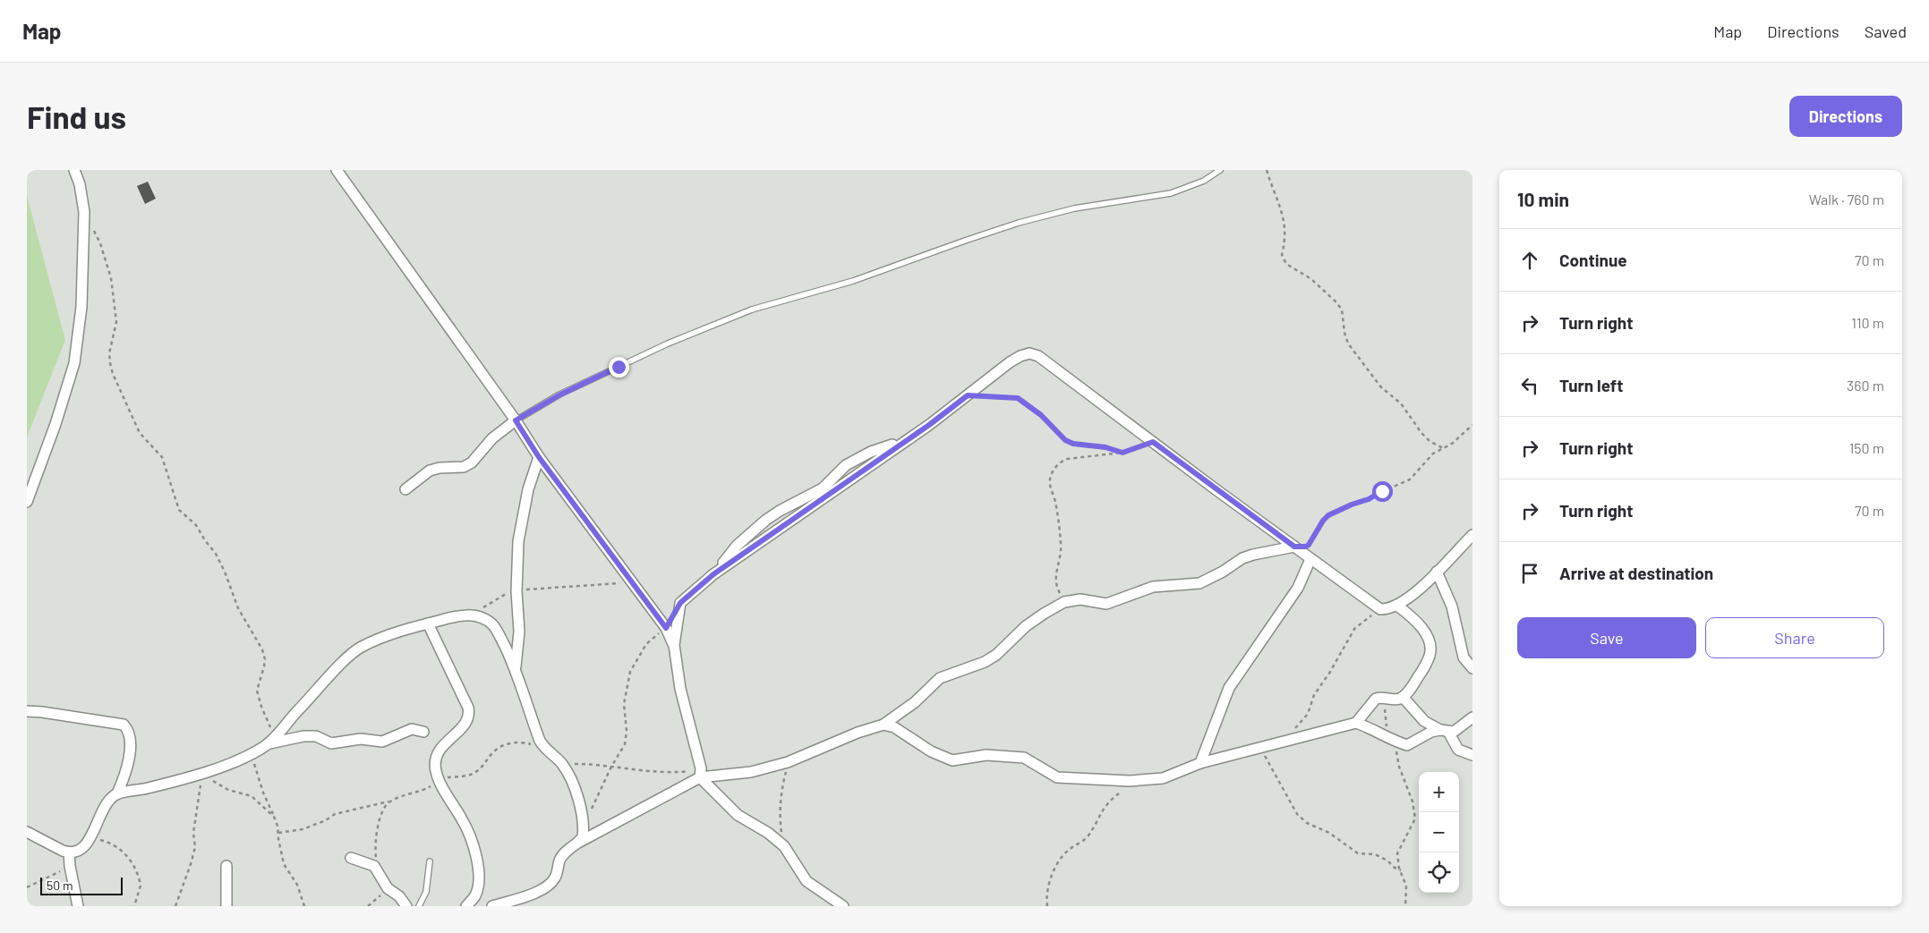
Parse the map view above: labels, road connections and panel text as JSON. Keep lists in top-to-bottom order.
{
  "scale_bar": "50 m",
  "page": {
    "header": "Map",
    "nav": ["Map", "Directions", "Saved"],
    "buttons": [
      "Directions",
      ["Save", "Share"]
    ],
    "title": "Find us",
    "heading": ["10 min", "Walk · 760 m"],
    "list": [
      ["Continue", "70 m"],
      ["Turn right", "110 m"],
      ["Turn left", "360 m"],
      ["Turn right", "150 m"],
      ["Turn right", "70 m"],
      "Arrive at destination"
    ],
    "map_buttons": ["+", "−"],
    "scale": "50 m"
  }
}
